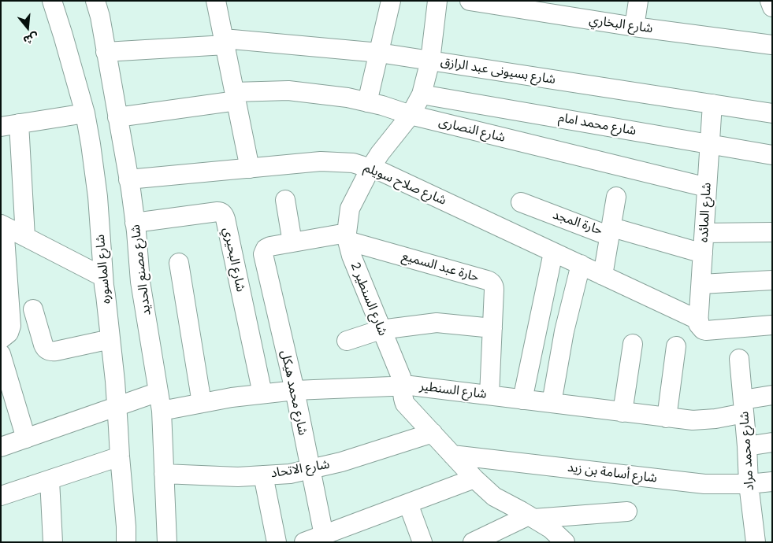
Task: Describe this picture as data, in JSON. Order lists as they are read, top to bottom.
{
  "streets": {
    "street": [
      "شارع البخاري",
      "شارع بسيونى عبد الرازق",
      "شارع محمد امام",
      "شارع النصارى",
      "شارع صلاح سويلم",
      "شارع المائده",
      "حارة المجد",
      "شارع البحيري",
      "حارة عبد السميع",
      "شارع الماسوره",
      "شارع مصنع الحديد",
      "شارع السنطير 2",
      "شارع السنطير",
      "شارع محمد هيكل",
      "شارع محمد مراد",
      "شارع الاتحاد",
      "شارع أسامة بن زيد"
    ]
  },
  "crossings": [
    ["شارع بسيونى عبد الرازق", "شارع المائده"],
    ["شارع بسيونى عبد الرازق", "شارع مصنع الحديد"],
    ["شارع بسيونى عبد الرازق", "شارع السنطير 2"],
    ["شارع محمد امام", "شارع المائده"],
    ["شارع محمد امام", "شارع السنطير 2"],
    ["شارع النصارى", "شارع المائده"],
    ["شارع النصارى", "شارع مصنع الحديد"],
    ["شارع النصارى", "شارع السنطير 2"],
    ["شارع صلاح سويلم", "شارع المائده"],
    ["شارع صلاح سويلم", "شارع مصنع الحديد"],
    ["شارع صلاح سويلم", "شارع السنطير 2"],
    ["شارع المائده", "حارة المجد"],
    ["شارع البحيري", "شارع مصنع الحديد"],
    ["شارع البحيري", "شارع السنطير"],
    ["حارة عبد السميع", "شارع السنطير 2"],
    ["حارة عبد السميع", "شارع السنطير"],
    ["شارع مصنع الحديد", "شارع السنطير"],
    ["شارع مصنع الحديد", "شارع الاتحاد"],
    ["شارع السنطير 2", "شارع السنطير"],
    ["شارع السنطير 2", "شارع الاتحاد"],
    ["شارع السنطير 2", "شارع أسامة بن زيد"],
    ["شارع السنطير", "شارع محمد هيكل"],
    ["شارع السنطير", "شارع محمد مراد"],
    ["شارع محمد هيكل", "شارع الاتحاد"],
    ["شارع محمد مراد", "شارع أسامة بن زيد"]
  ],
  "north": "bottom"
}
